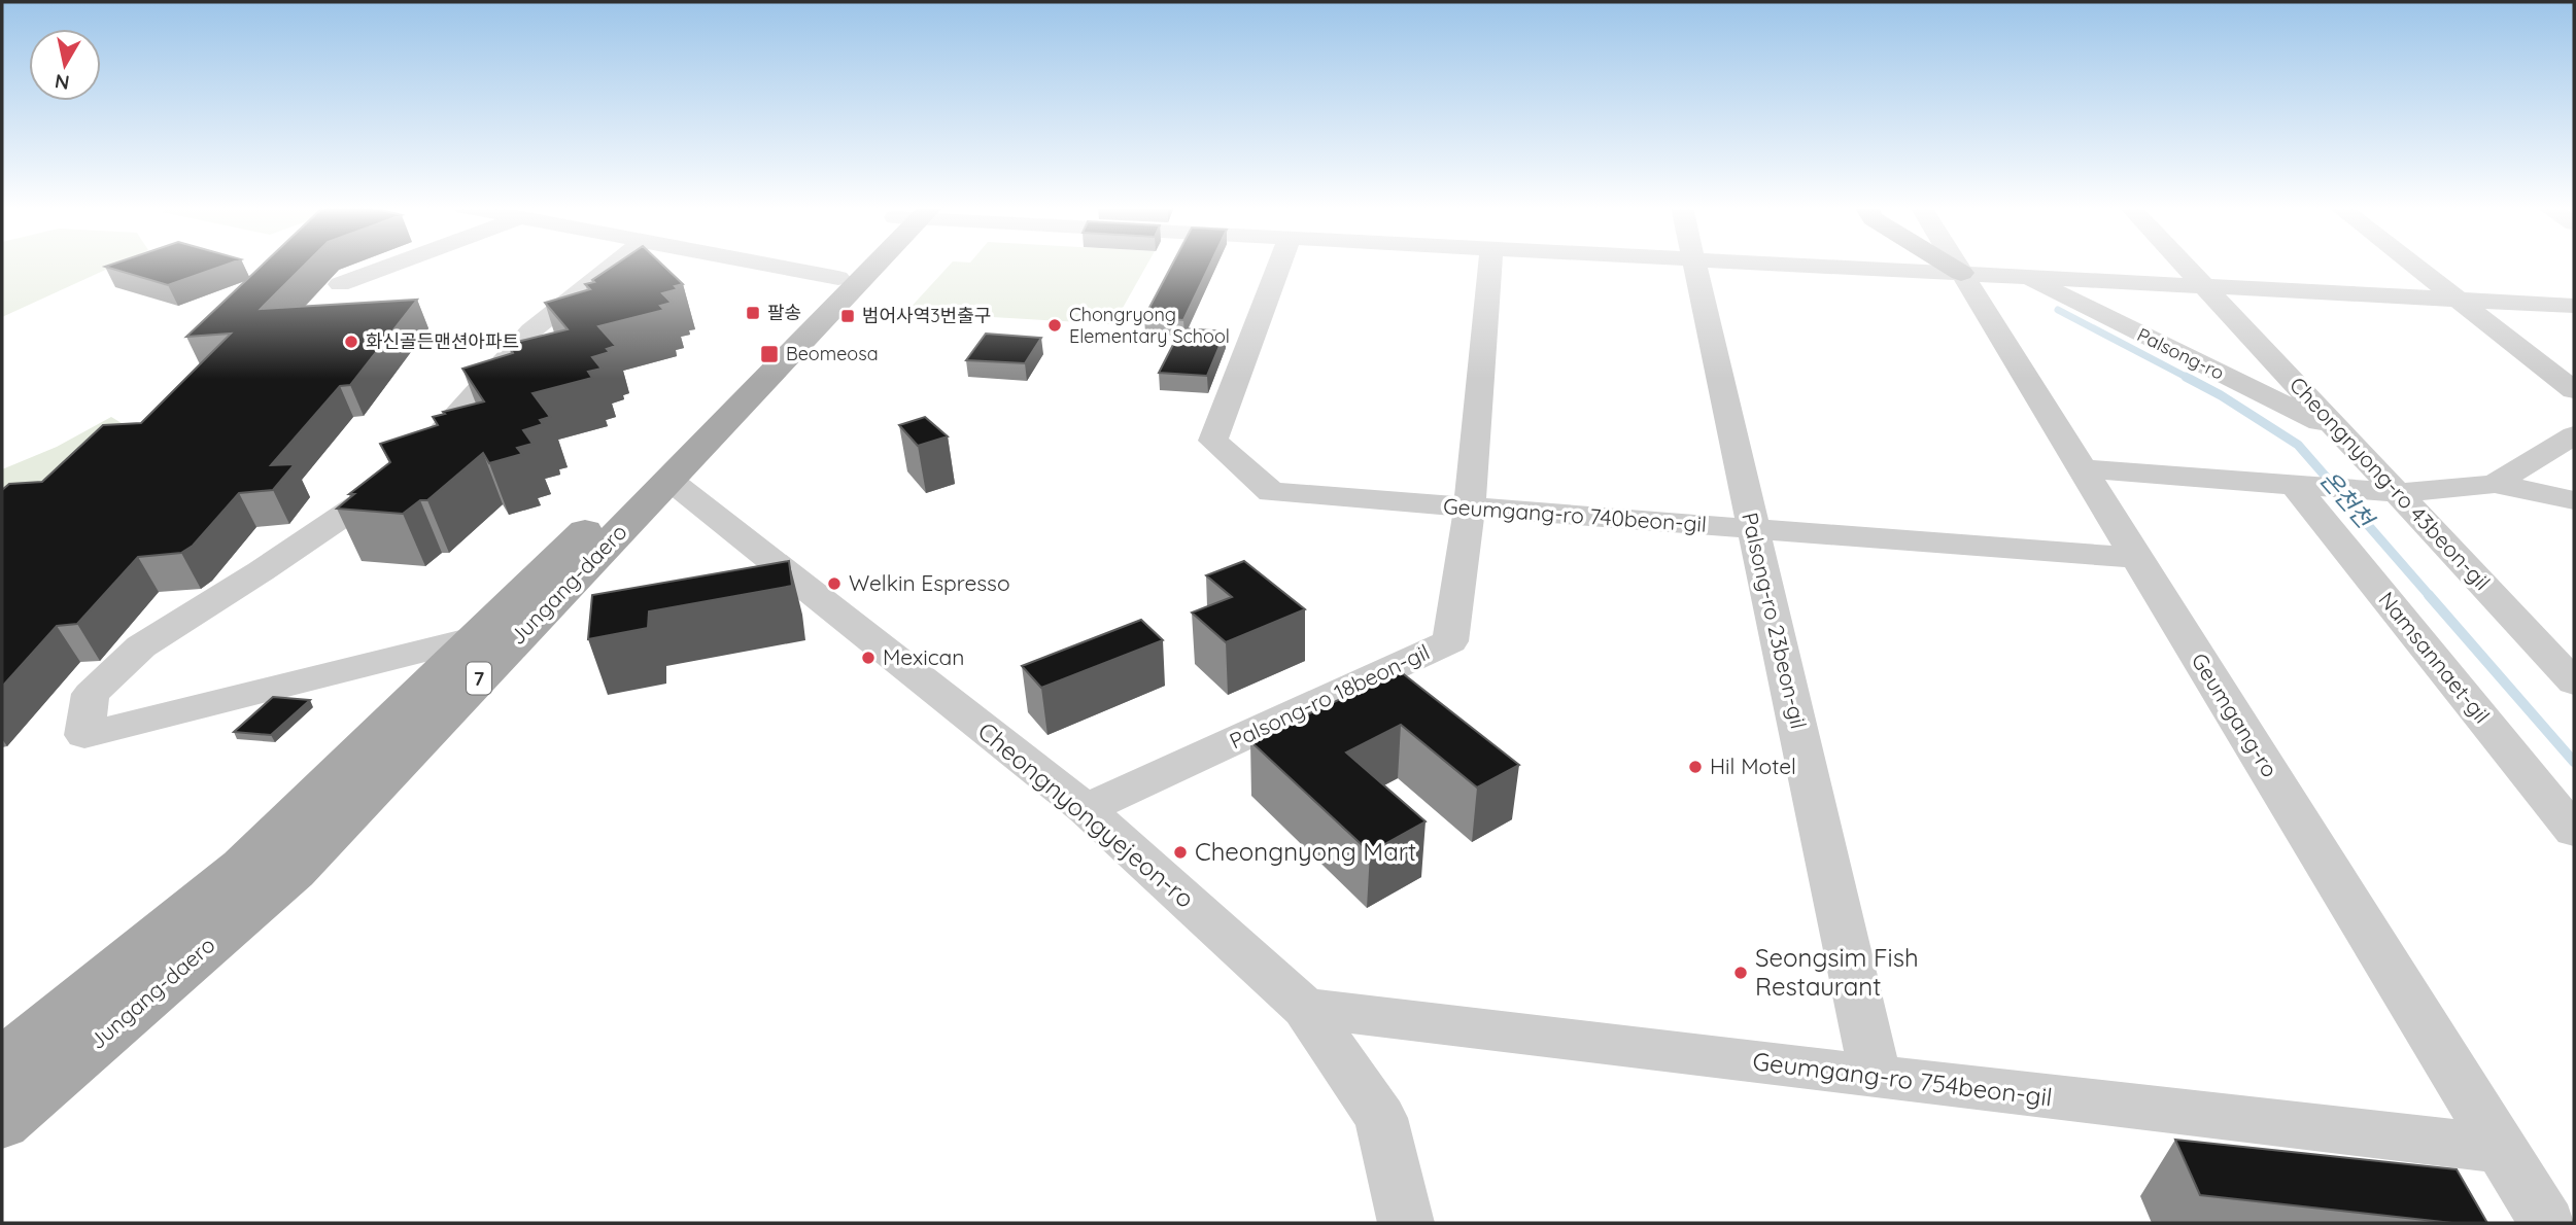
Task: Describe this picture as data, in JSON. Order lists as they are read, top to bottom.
{
  "streets": {
    "main road": ["Jungang-daero", "7"],
    "street": [
      "Palsong-ro",
      "Cheongnyong-ro 43beon-gil",
      "Geumgang-ro 740beon-gil",
      "Palsong-ro 23beon-gil",
      "Namsannaet-gil",
      "Palsong-ro 18beon-gil",
      "Geumgang-ro",
      "Cheongnyongyejeon-ro",
      "Geumgang-ro 754beon-gil"
    ]
  },
  "crossings": [
    ["Palsong-ro", "Cheongnyong-ro 43beon-gil"],
    ["Palsong-ro", "Geumgang-ro"],
    ["Geumgang-ro 740beon-gil", "Palsong-ro 23beon-gil"],
    ["Geumgang-ro 740beon-gil", "Palsong-ro 18beon-gil"],
    ["Geumgang-ro 740beon-gil", "Geumgang-ro"],
    ["Jungang-daero", "Cheongnyongyejeon-ro"],
    ["Palsong-ro 23beon-gil", "Geumgang-ro 754beon-gil"],
    ["Palsong-ro 18beon-gil", "Cheongnyongyejeon-ro"],
    ["Geumgang-ro", "Geumgang-ro 754beon-gil"],
    ["Cheongnyongyejeon-ro", "Geumgang-ro 754beon-gil"]
  ],
  "water": ["온천천"],
  "places": {
    "transit": ["팔송", "범어사역3번출구", "Beomeosa"],
    "other": [
      "Chongryong Elementary School",
      "화신골든맨션아파트",
      "Welkin Espresso",
      "Mexican",
      "Hil Motel",
      "Cheongnyong Mart",
      "Seongsim Fish Restaurant"
    ]
  },
  "north": "bottom"
}
